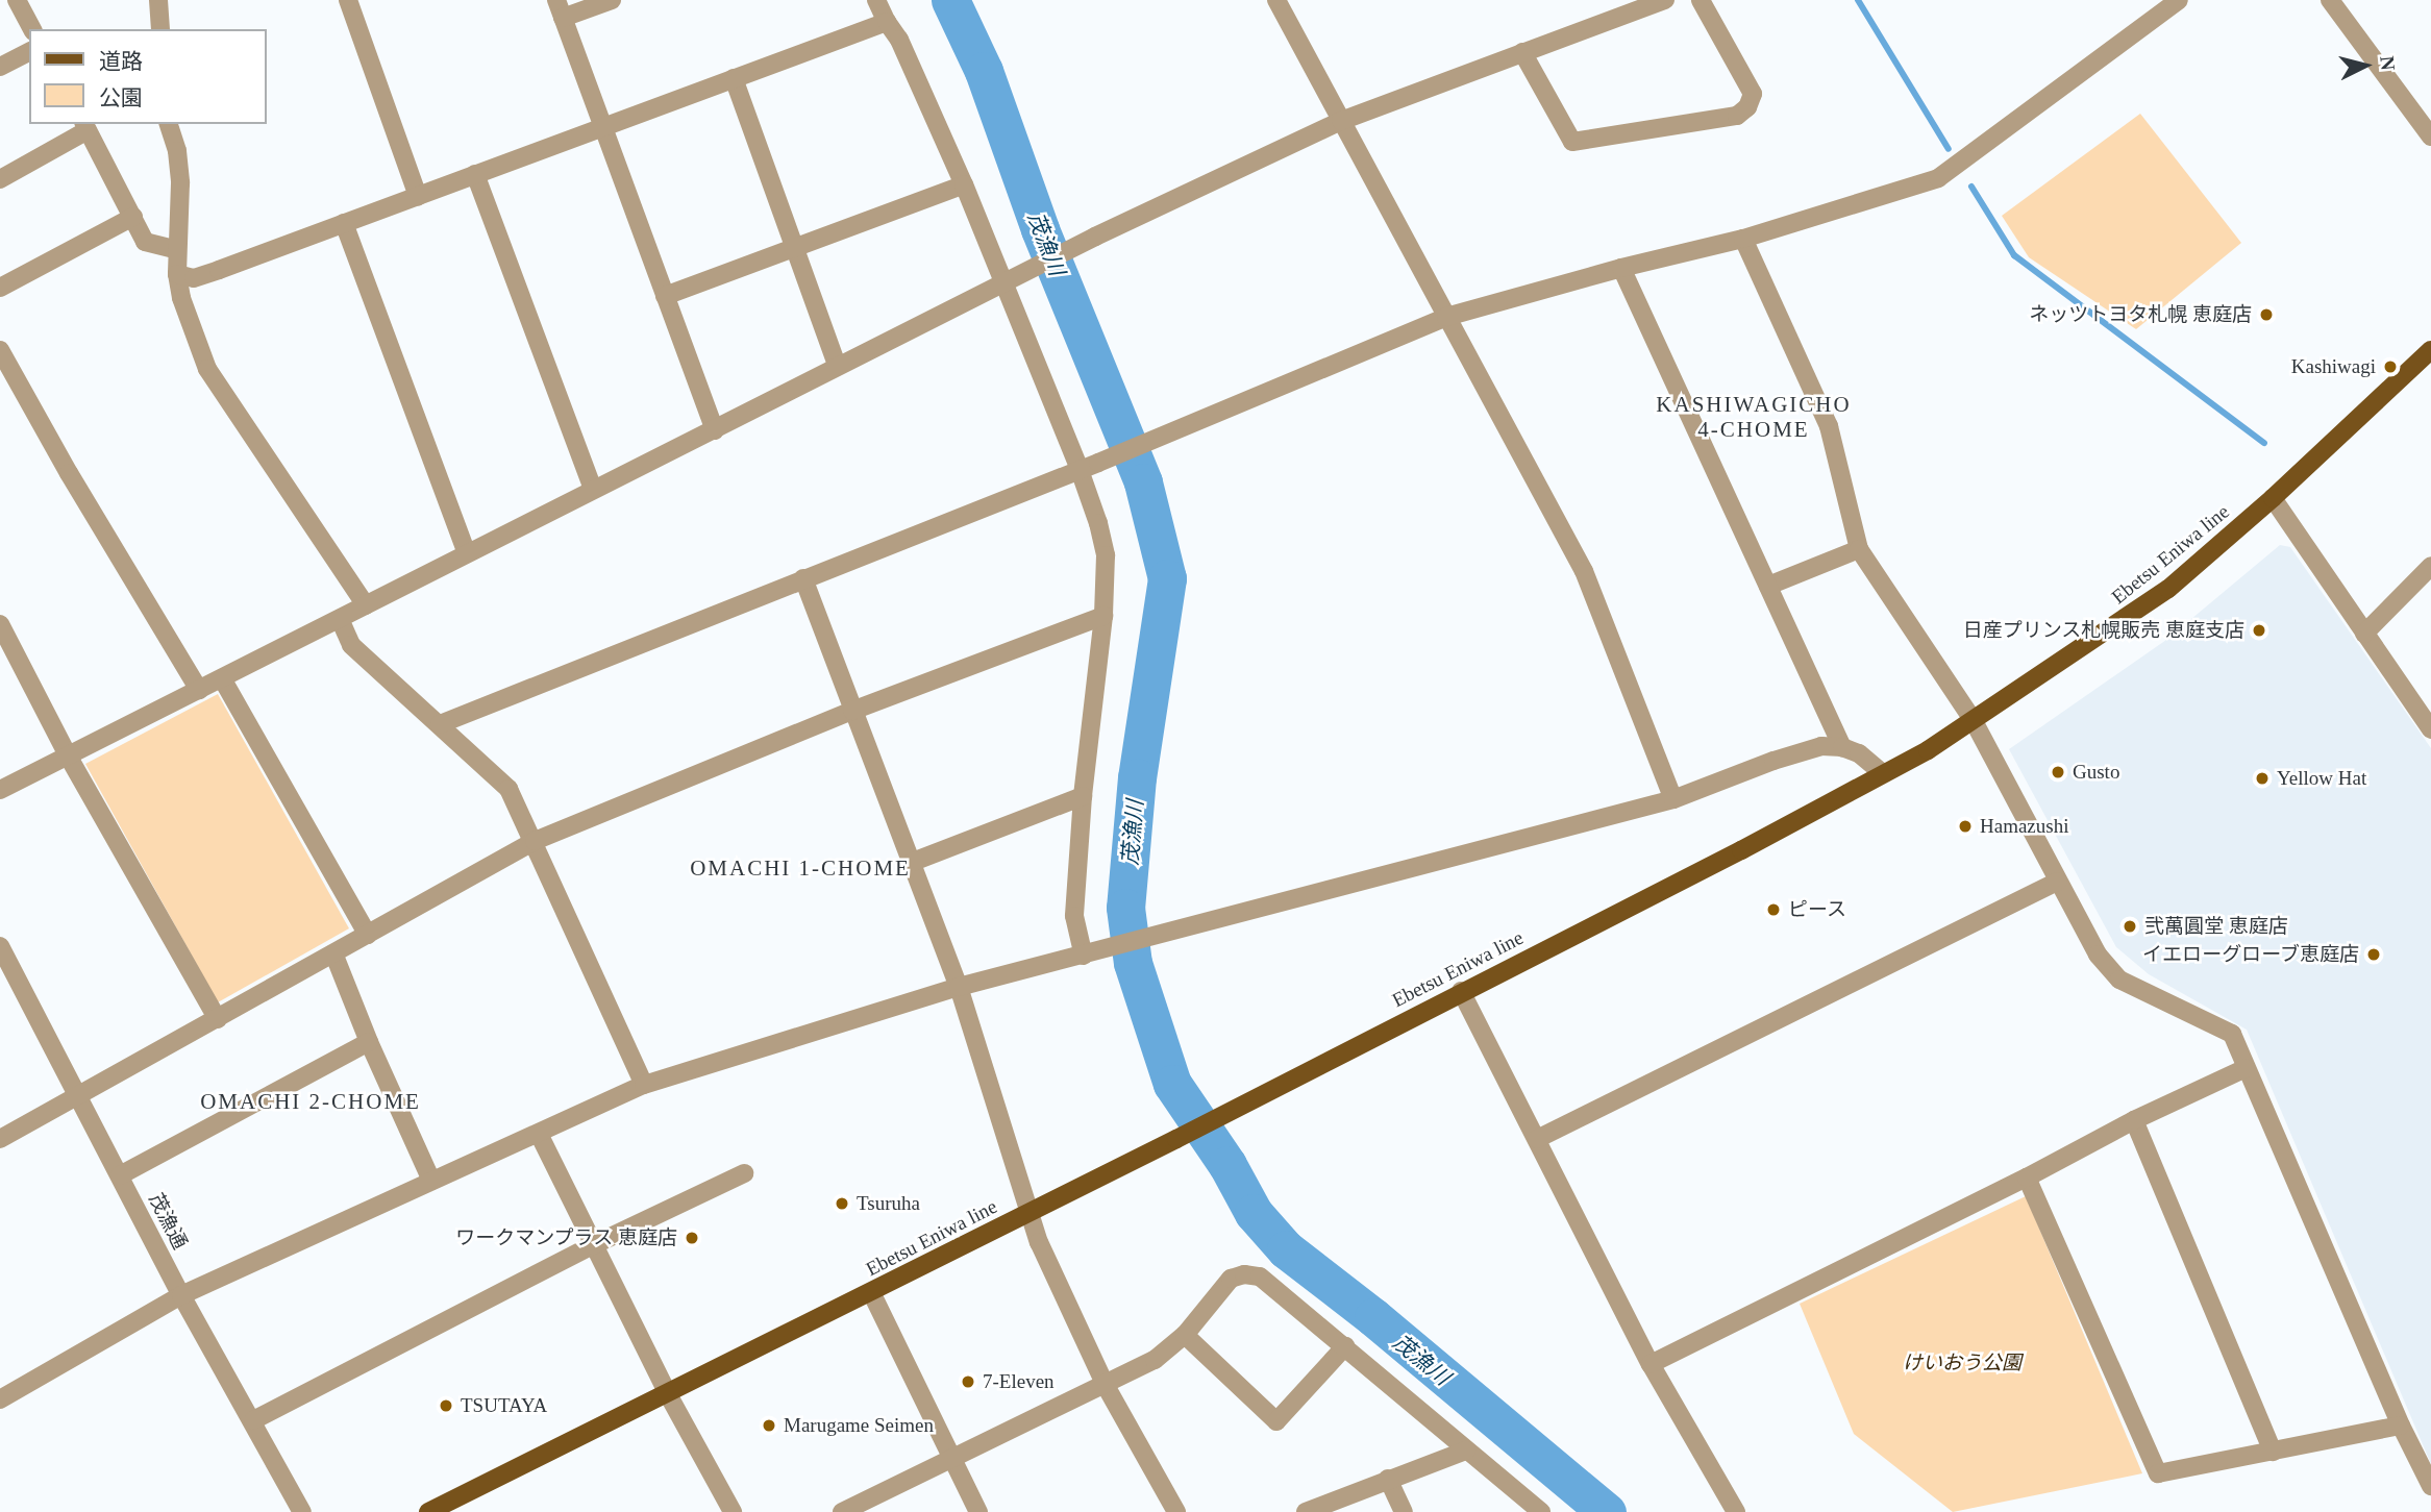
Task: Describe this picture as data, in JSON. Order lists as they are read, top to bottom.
{
  "streets": {
    "main road": ["Ebetsu Eniwa line"],
    "street": ["茂漁通"]
  },
  "districts": ["KASHIWAGICHO 4-CHOME", "OMACHI 1-CHOME", "OMACHI 2-CHOME"],
  "water": ["茂漁川"],
  "parks": ["けいおう公園"],
  "places": [
    "ネッツトヨタ札幌 恵庭店",
    "Kashiwagi",
    "日産プリンス札幌販売 恵庭支店",
    "Gusto",
    "Yellow Hat",
    "Hamazushi",
    "ピース",
    "弐萬圓堂 恵庭店",
    "イエローグローブ恵庭店",
    "Tsuruha",
    "ワークマンプラス 恵庭店",
    "7-Eleven",
    "TSUTAYA",
    "Marugame Seimen"
  ],
  "legend": ["道路", "公園"],
  "north": "right"
}
